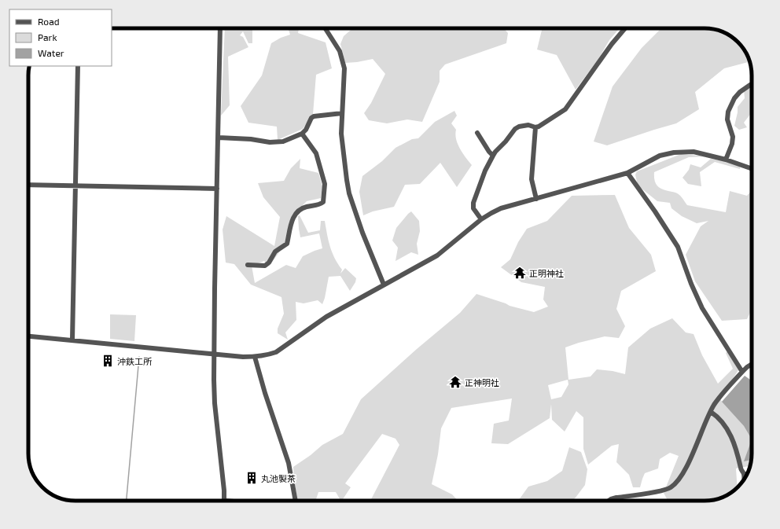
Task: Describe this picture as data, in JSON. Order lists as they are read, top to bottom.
{
  "places": {
    "temple": ["正明神社", "正神明社"],
    "building": ["沖鉄工所", "丸池製茶"]
  },
  "legend": ["Road", "Park", "Water"]
}
